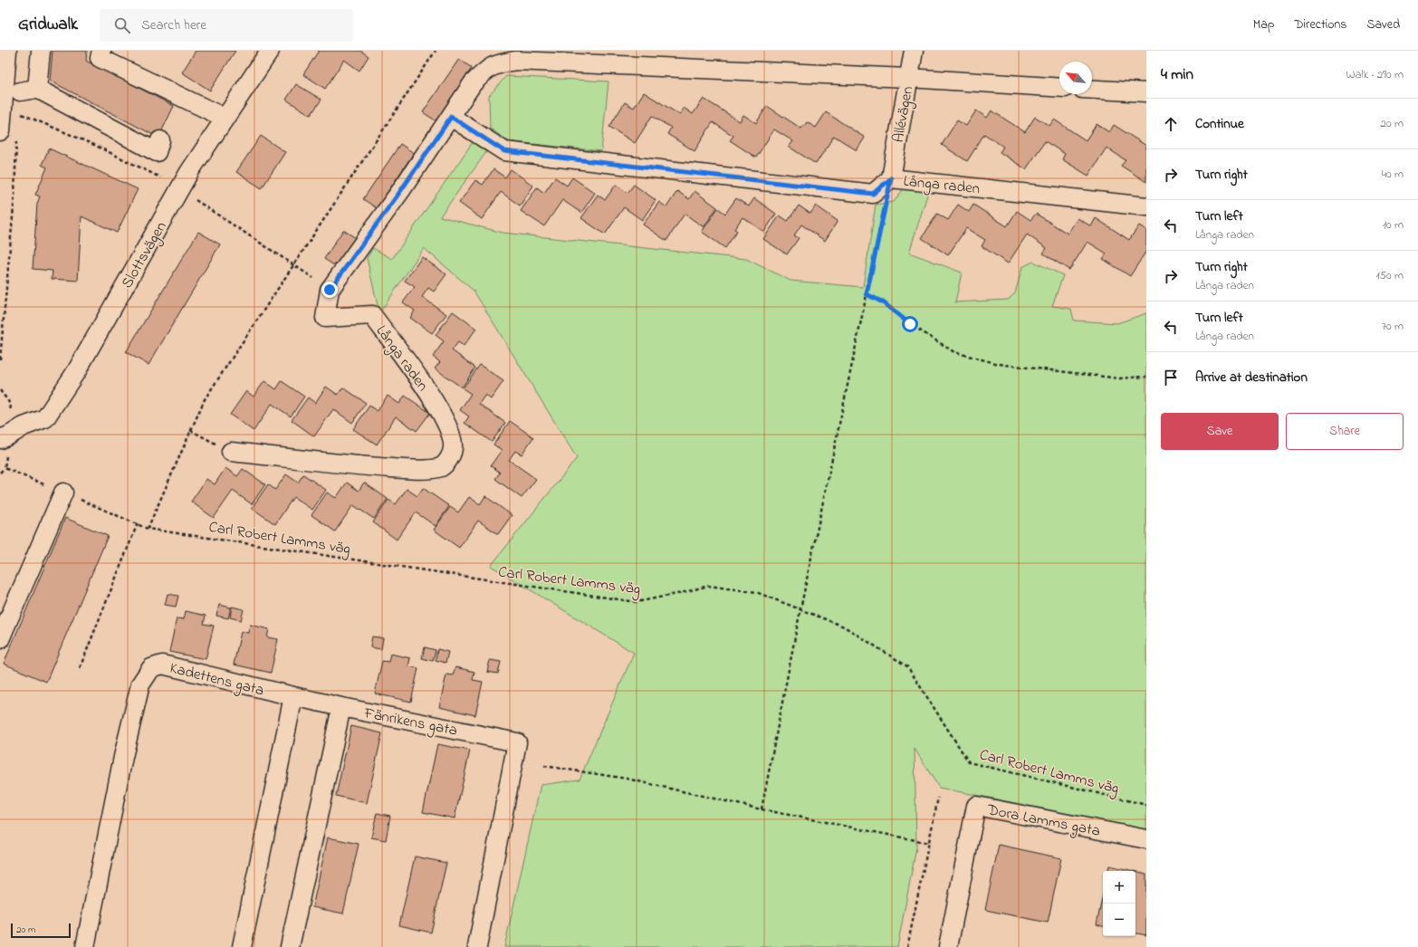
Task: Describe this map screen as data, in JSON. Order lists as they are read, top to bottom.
{
  "streets": {
    "street": [
      "Allévägen",
      "Långa raden",
      "Slottsvägen",
      "Kadettens gata",
      "Fänrikens gata",
      "Dora Lamms gata"
    ],
    "path": ["Carl Robert Lamms väg"]
  },
  "crossings": [
    ["Allévägen", "Långa raden"],
    ["Kadettens gata", "Fänrikens gata"]
  ],
  "scale_bar": "20 m",
  "north": "top left",
  "page": {
    "header": "Gridwalk",
    "search": "Search here",
    "nav": ["Map", "Directions", "Saved"],
    "heading": ["4 min", "Walk · 290 m"],
    "list": [
      ["Continue", "20 m"],
      ["Turn right", "40 m"],
      ["Turn left", "Långa raden", "10 m"],
      ["Turn right", "Långa raden", "150 m"],
      ["Turn left", "Långa raden", "70 m"],
      "Arrive at destination"
    ],
    "buttons": ["Save", "Share"],
    "map_buttons": ["+", "−"],
    "scale": "20 m"
  }
}
